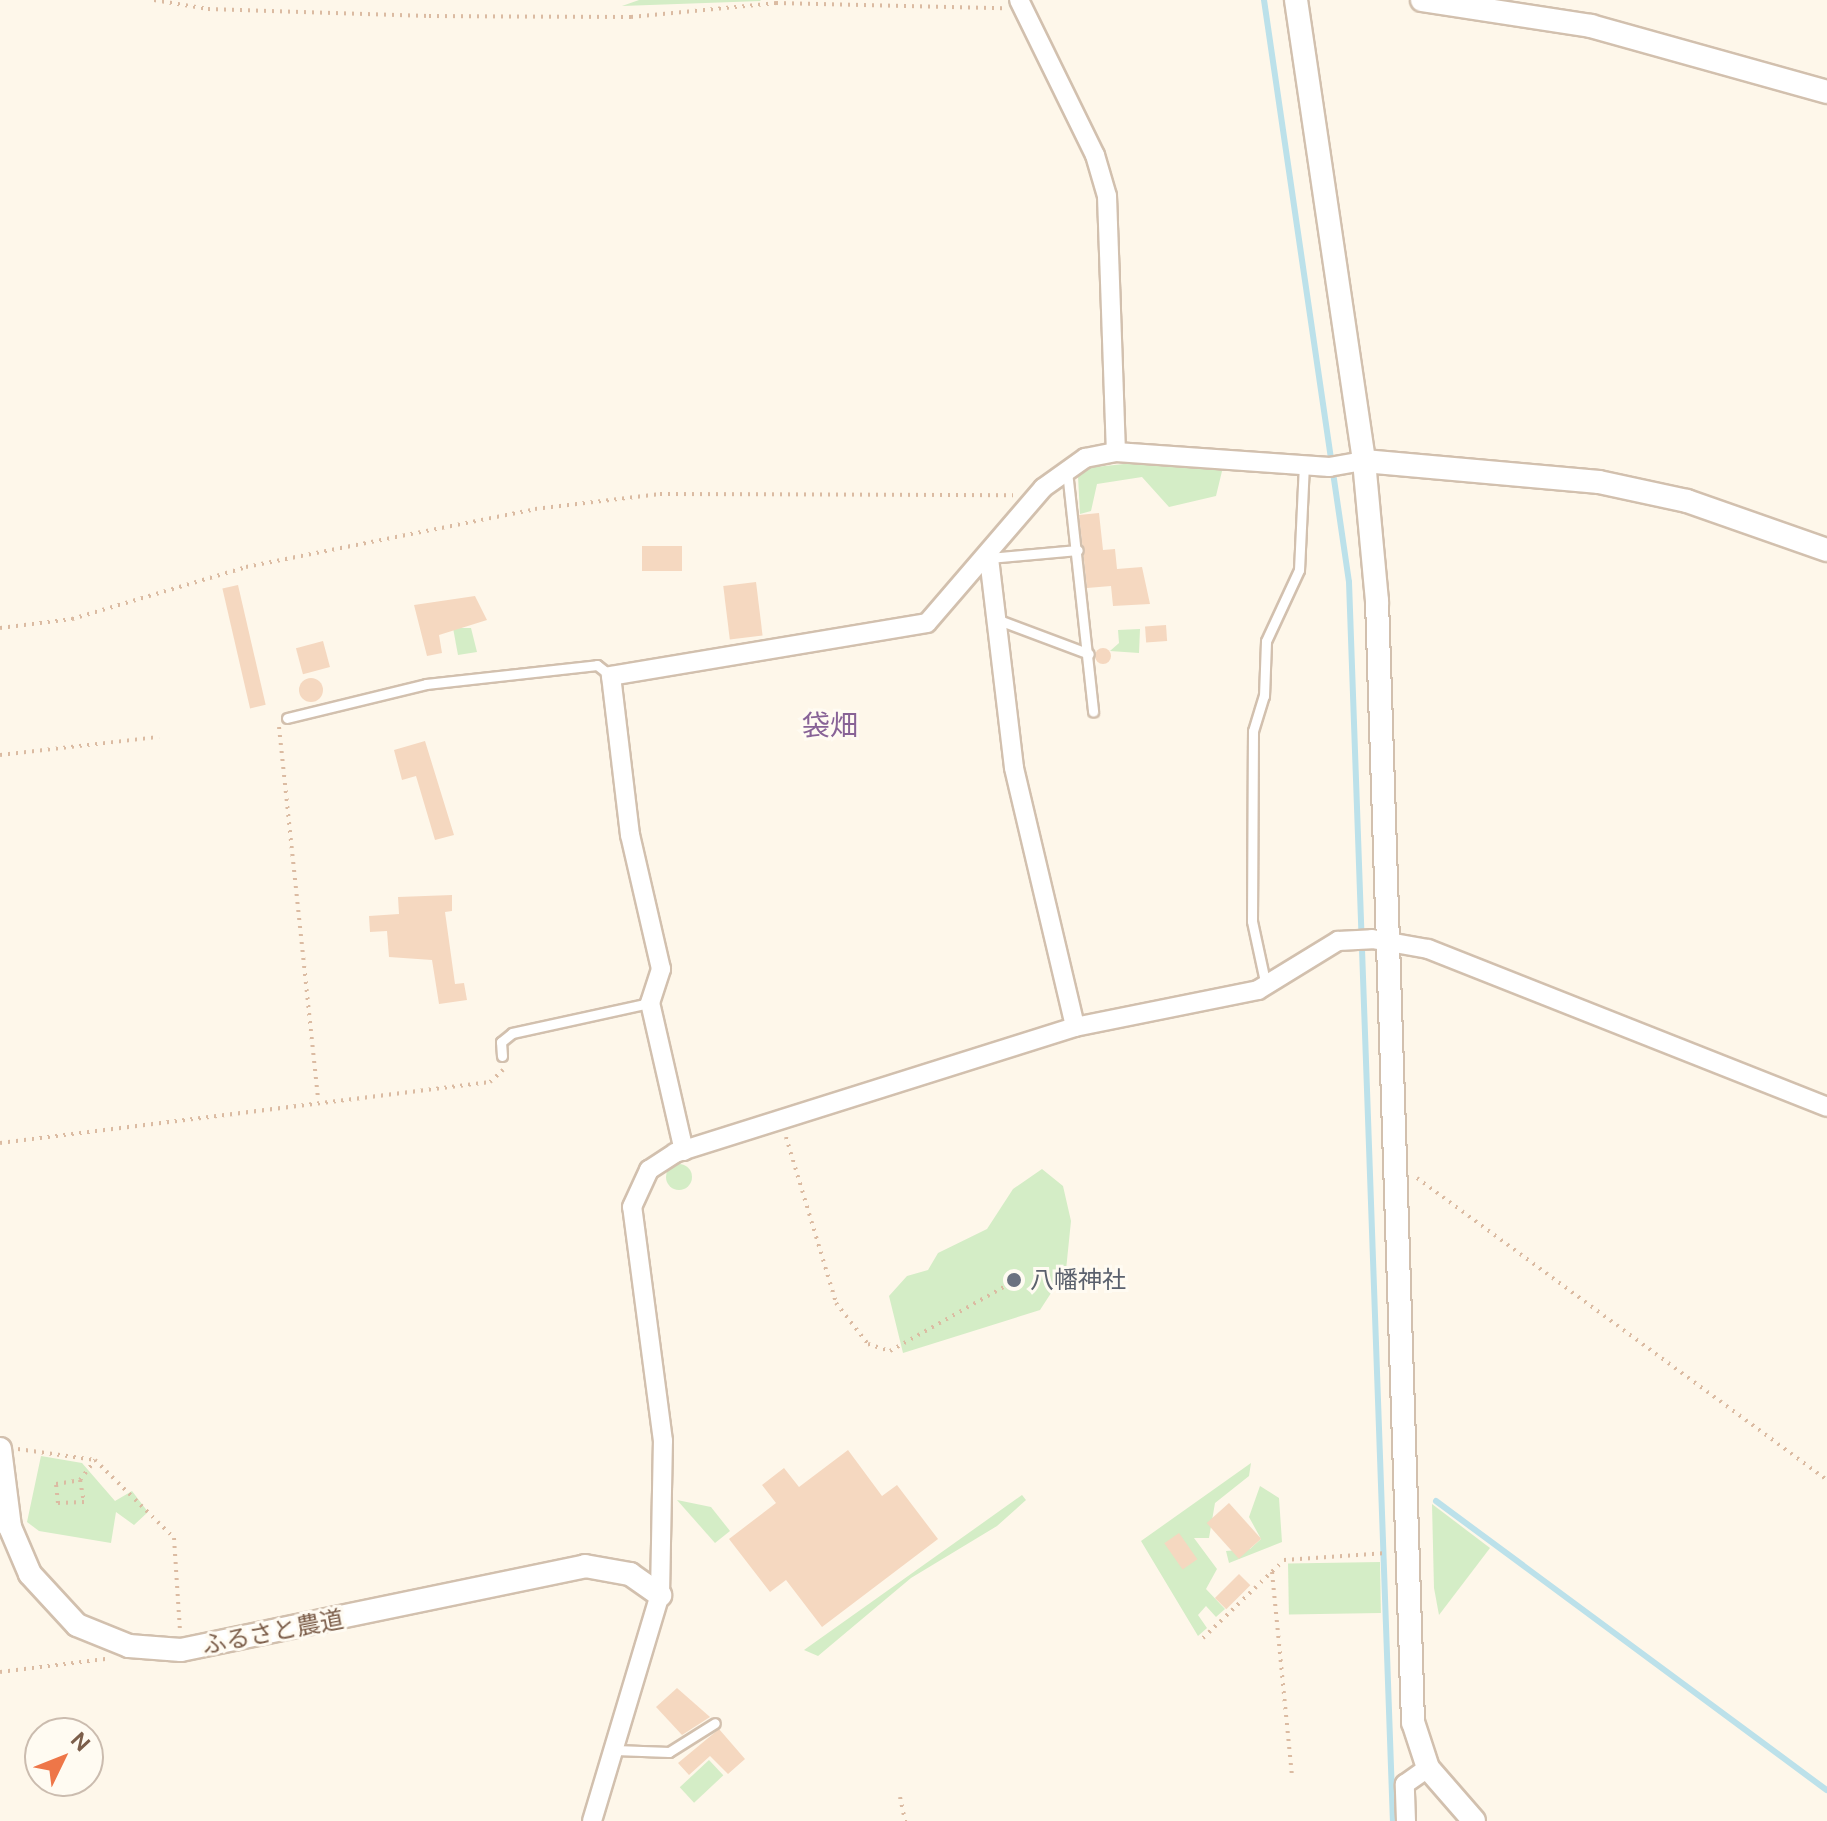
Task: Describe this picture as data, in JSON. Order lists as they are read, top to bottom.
{
  "streets": {
    "street": ["ふるさと農道"]
  },
  "districts": ["袋畑"],
  "places": ["八幡神社"],
  "north": "top right"
}
